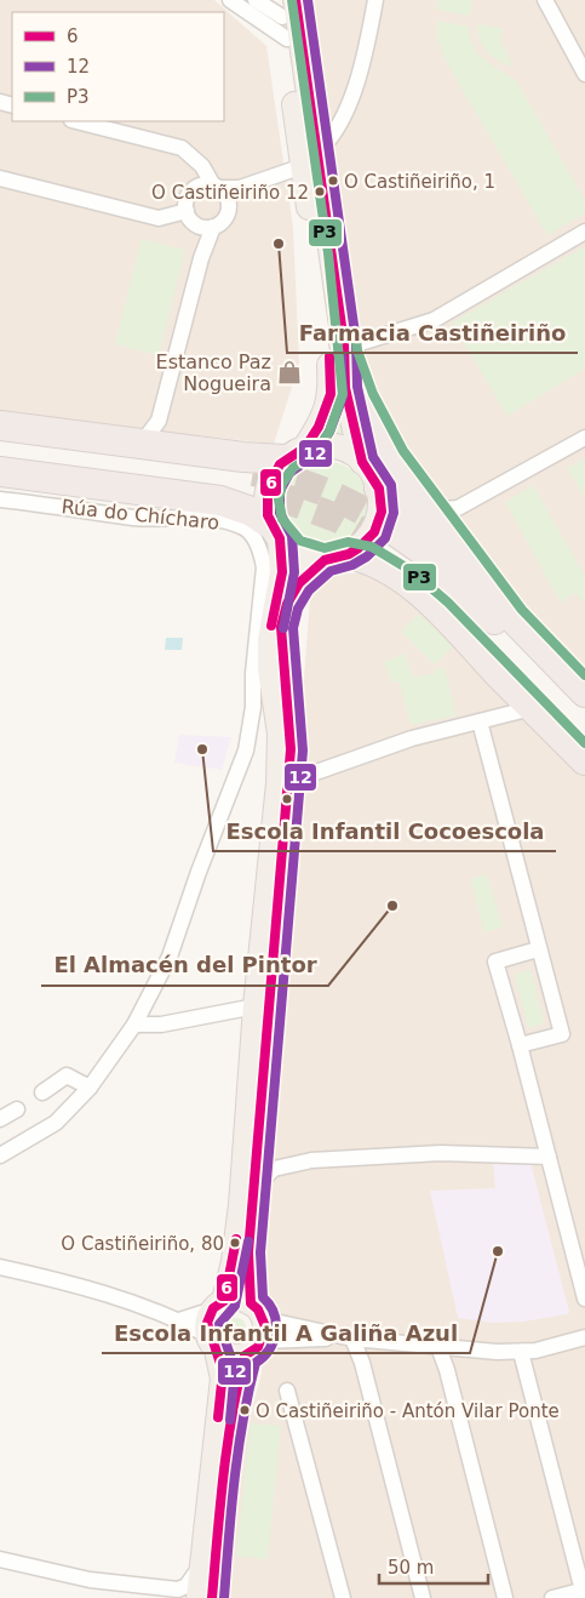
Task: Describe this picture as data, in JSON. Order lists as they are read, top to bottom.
{
  "streets": {
    "street": ["Rúa do Chícharo"]
  },
  "places": {
    "other": [
      "O Castiñeiriño, 1",
      "O Castiñeiriño 12",
      "Farmacia Castiñeiriño",
      "Escola Infantil Cocoescola",
      "El Almacén del Pintor",
      "O Castiñeiriño, 80",
      "Escola Infantil A Galiña Azul",
      "O Castiñeiriño - Antón Vilar Ponte"
    ],
    "shop": ["Estanco Paz Nogueira"]
  },
  "lines": ["transit line 6", "transit line 12", "transit line P3"],
  "legend": ["6", "12", "P3"],
  "scale_bar": "50 m"
}
